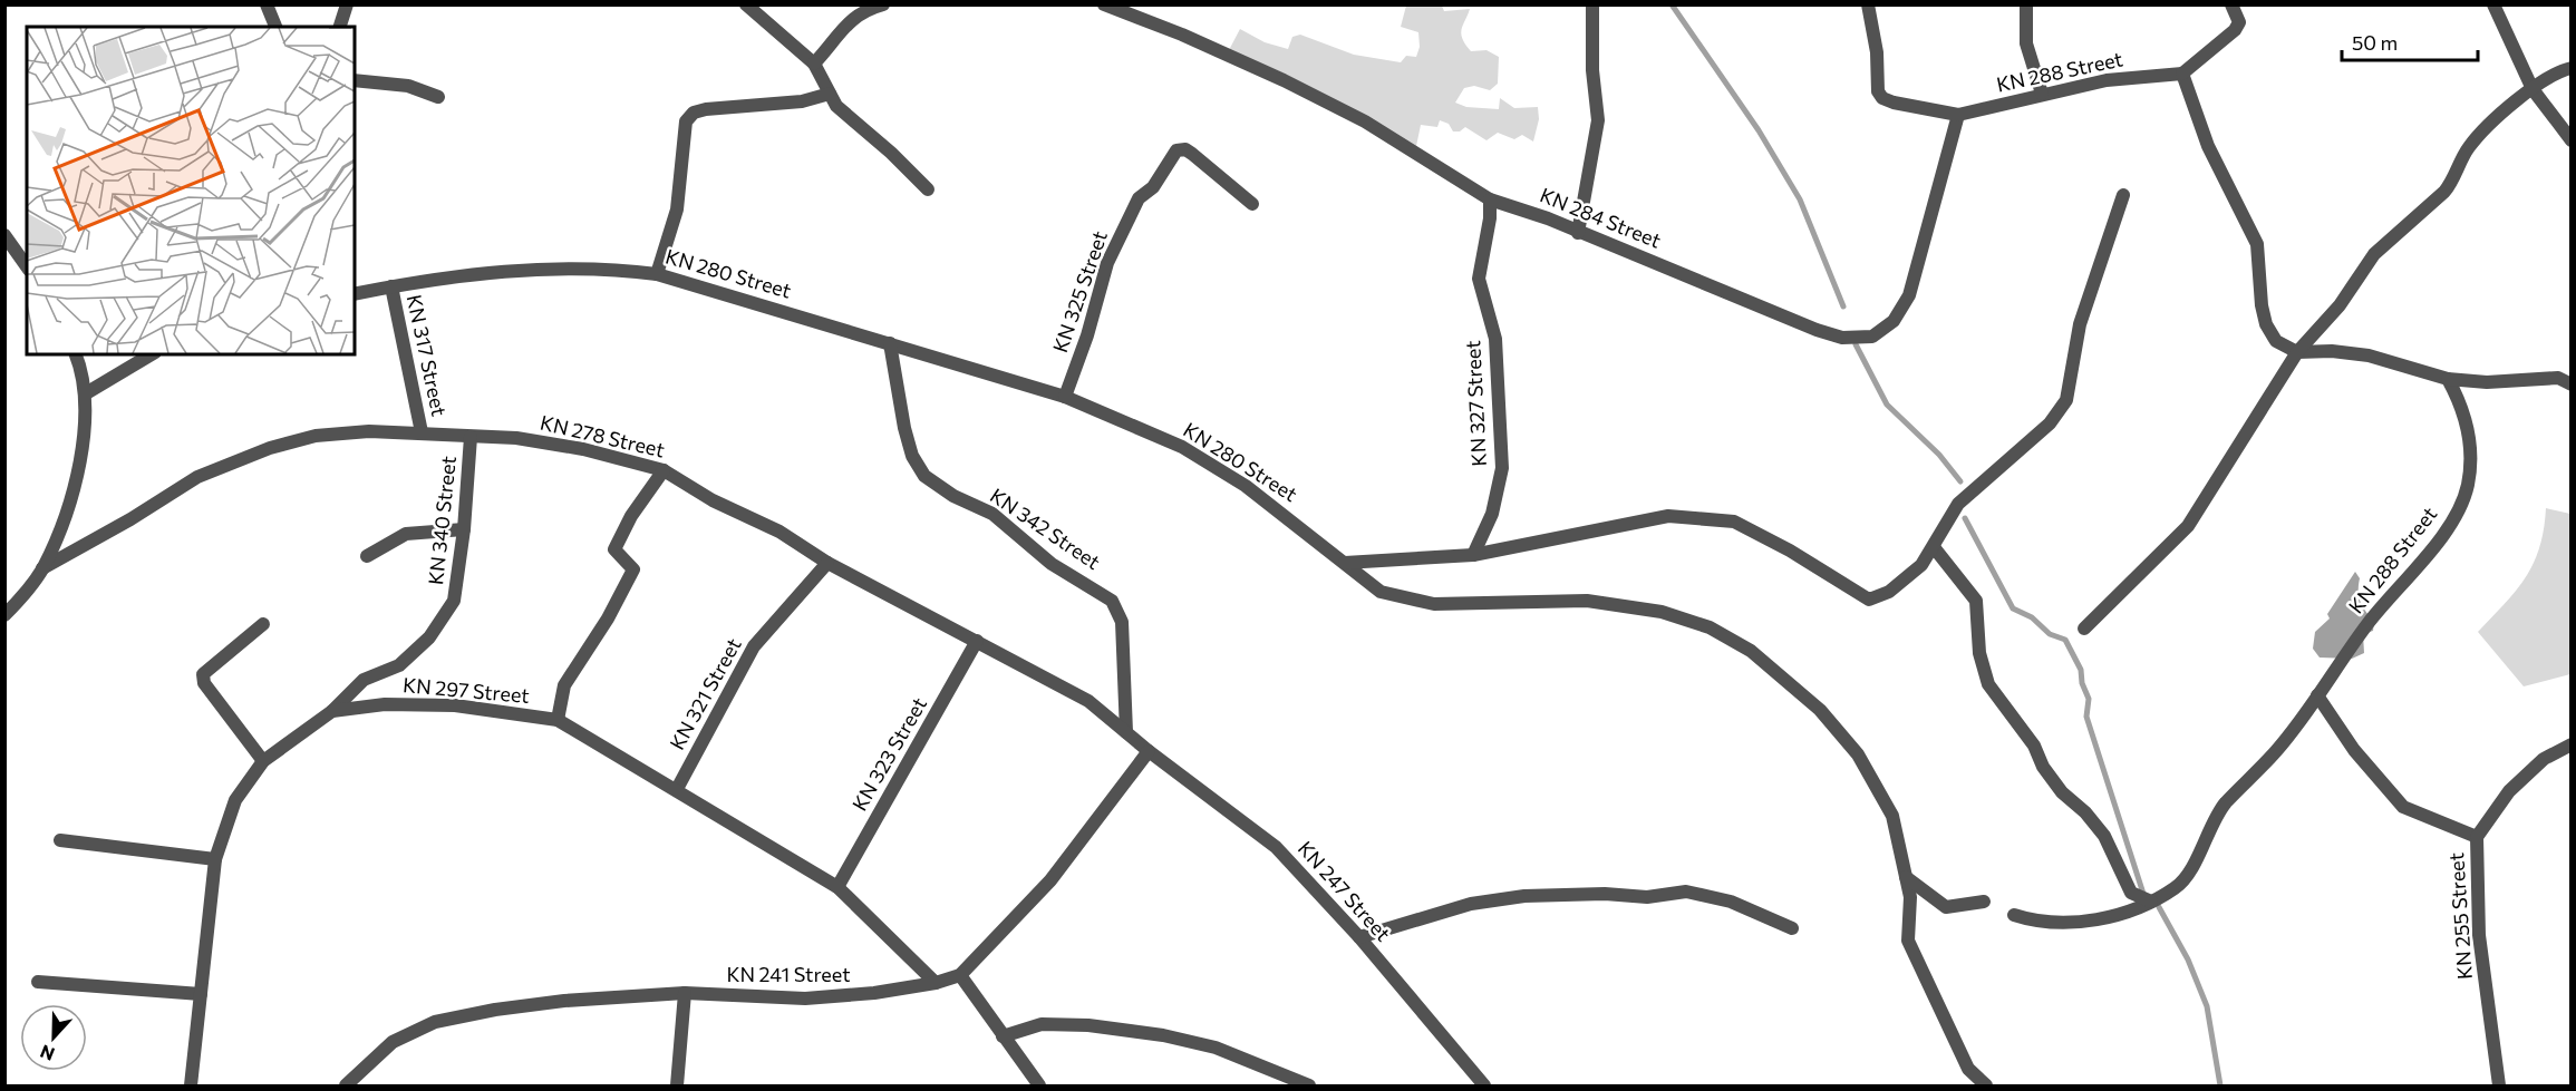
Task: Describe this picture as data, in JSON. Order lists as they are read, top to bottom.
{
  "streets": {
    "street": [
      "KN 288 Street",
      "KN 284 Street",
      "KN 280 Street",
      "KN 325 Street",
      "KN 317 Street",
      "KN 327 Street",
      "KN 278 Street",
      "KN 340 Street",
      "KN 342 Street",
      "KN 297 Street",
      "KN 321 Street",
      "KN 323 Street",
      "KN 247 Street",
      "KN 255 Street",
      "KN 241 Street"
    ]
  },
  "crossings": [
    ["KN 288 Street", "KN 284 Street"],
    ["KN 284 Street", "KN 327 Street"],
    ["KN 280 Street", "KN 325 Street"],
    ["KN 280 Street", "KN 317 Street"],
    ["KN 280 Street", "KN 342 Street"],
    ["KN 317 Street", "KN 278 Street"],
    ["KN 278 Street", "KN 340 Street"],
    ["KN 278 Street", "KN 342 Street"],
    ["KN 278 Street", "KN 321 Street"],
    ["KN 278 Street", "KN 323 Street"],
    ["KN 278 Street", "KN 247 Street"],
    ["KN 278 Street", "KN 241 Street"],
    ["KN 340 Street", "KN 297 Street"],
    ["KN 297 Street", "KN 321 Street"],
    ["KN 297 Street", "KN 323 Street"],
    ["KN 297 Street", "KN 241 Street"],
    ["KN 247 Street", "KN 241 Street"]
  ],
  "scale_bar": "50 m",
  "north": "bottom"
}
